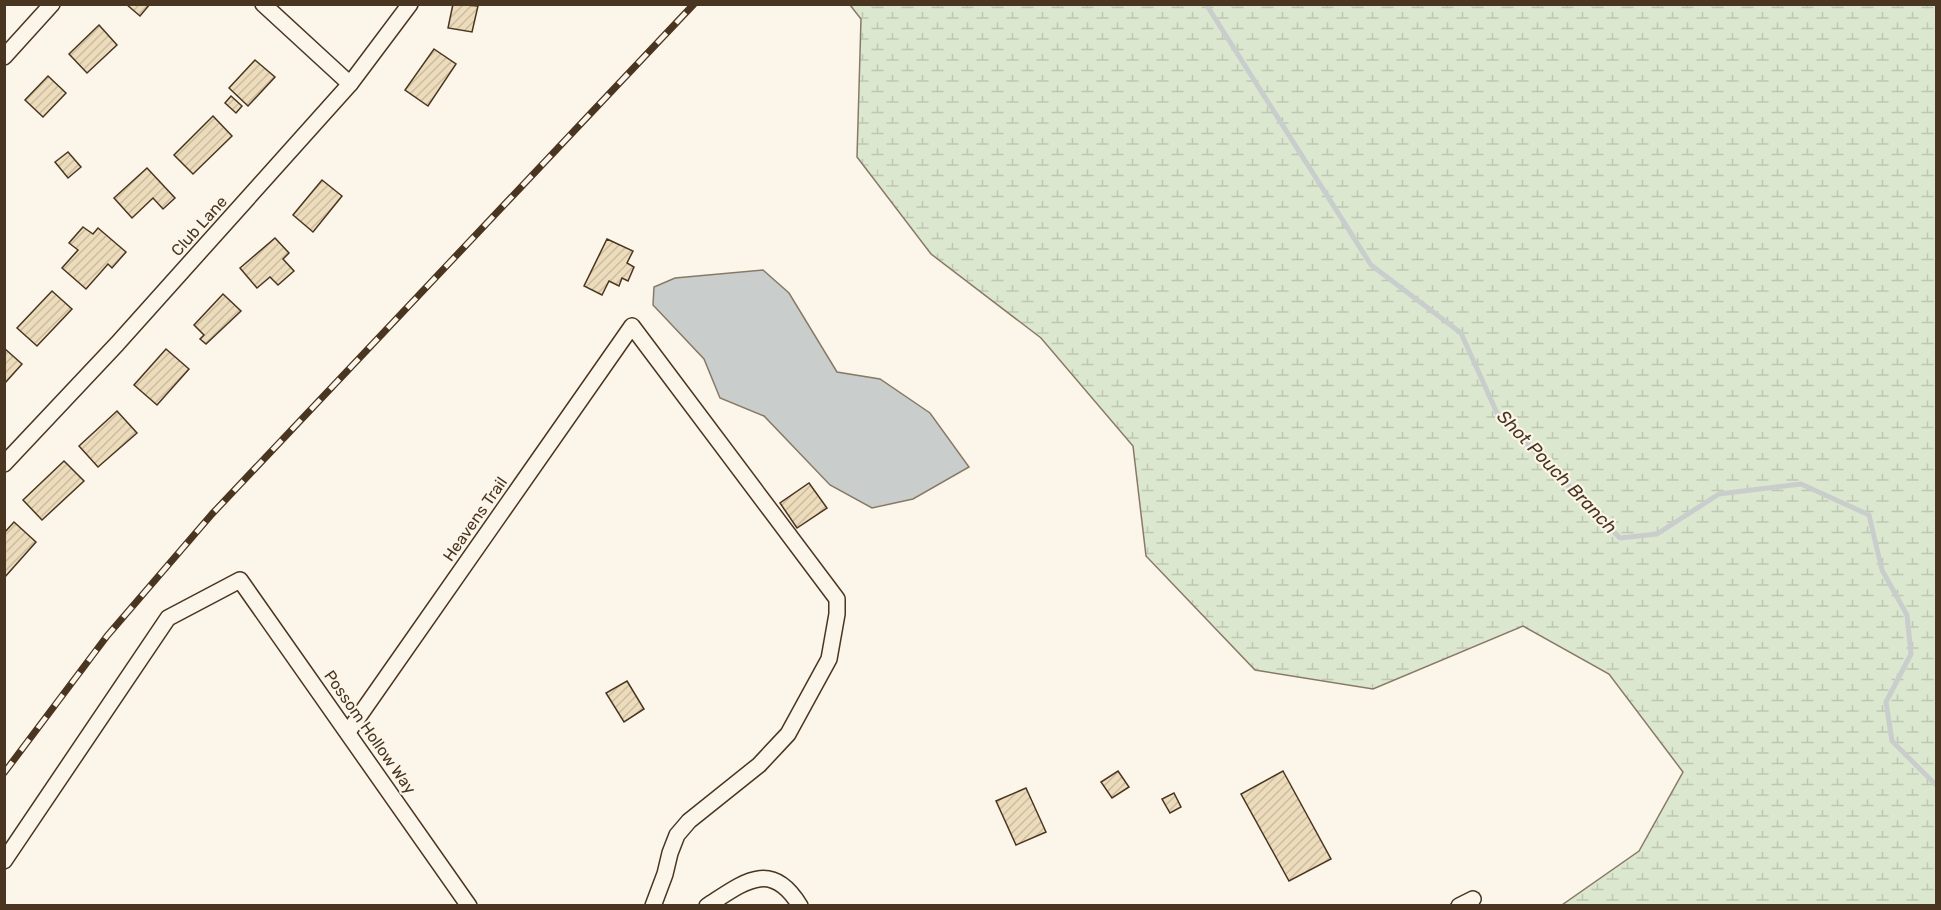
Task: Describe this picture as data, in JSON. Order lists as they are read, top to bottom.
{
  "streets": {
    "street": ["Club Lane", "Heavens Trail", "Possom Hollow Way"]
  },
  "crossings": [
    ["Heavens Trail", "Possom Hollow Way"]
  ],
  "water": ["Shot Pouch Branch"]
}
